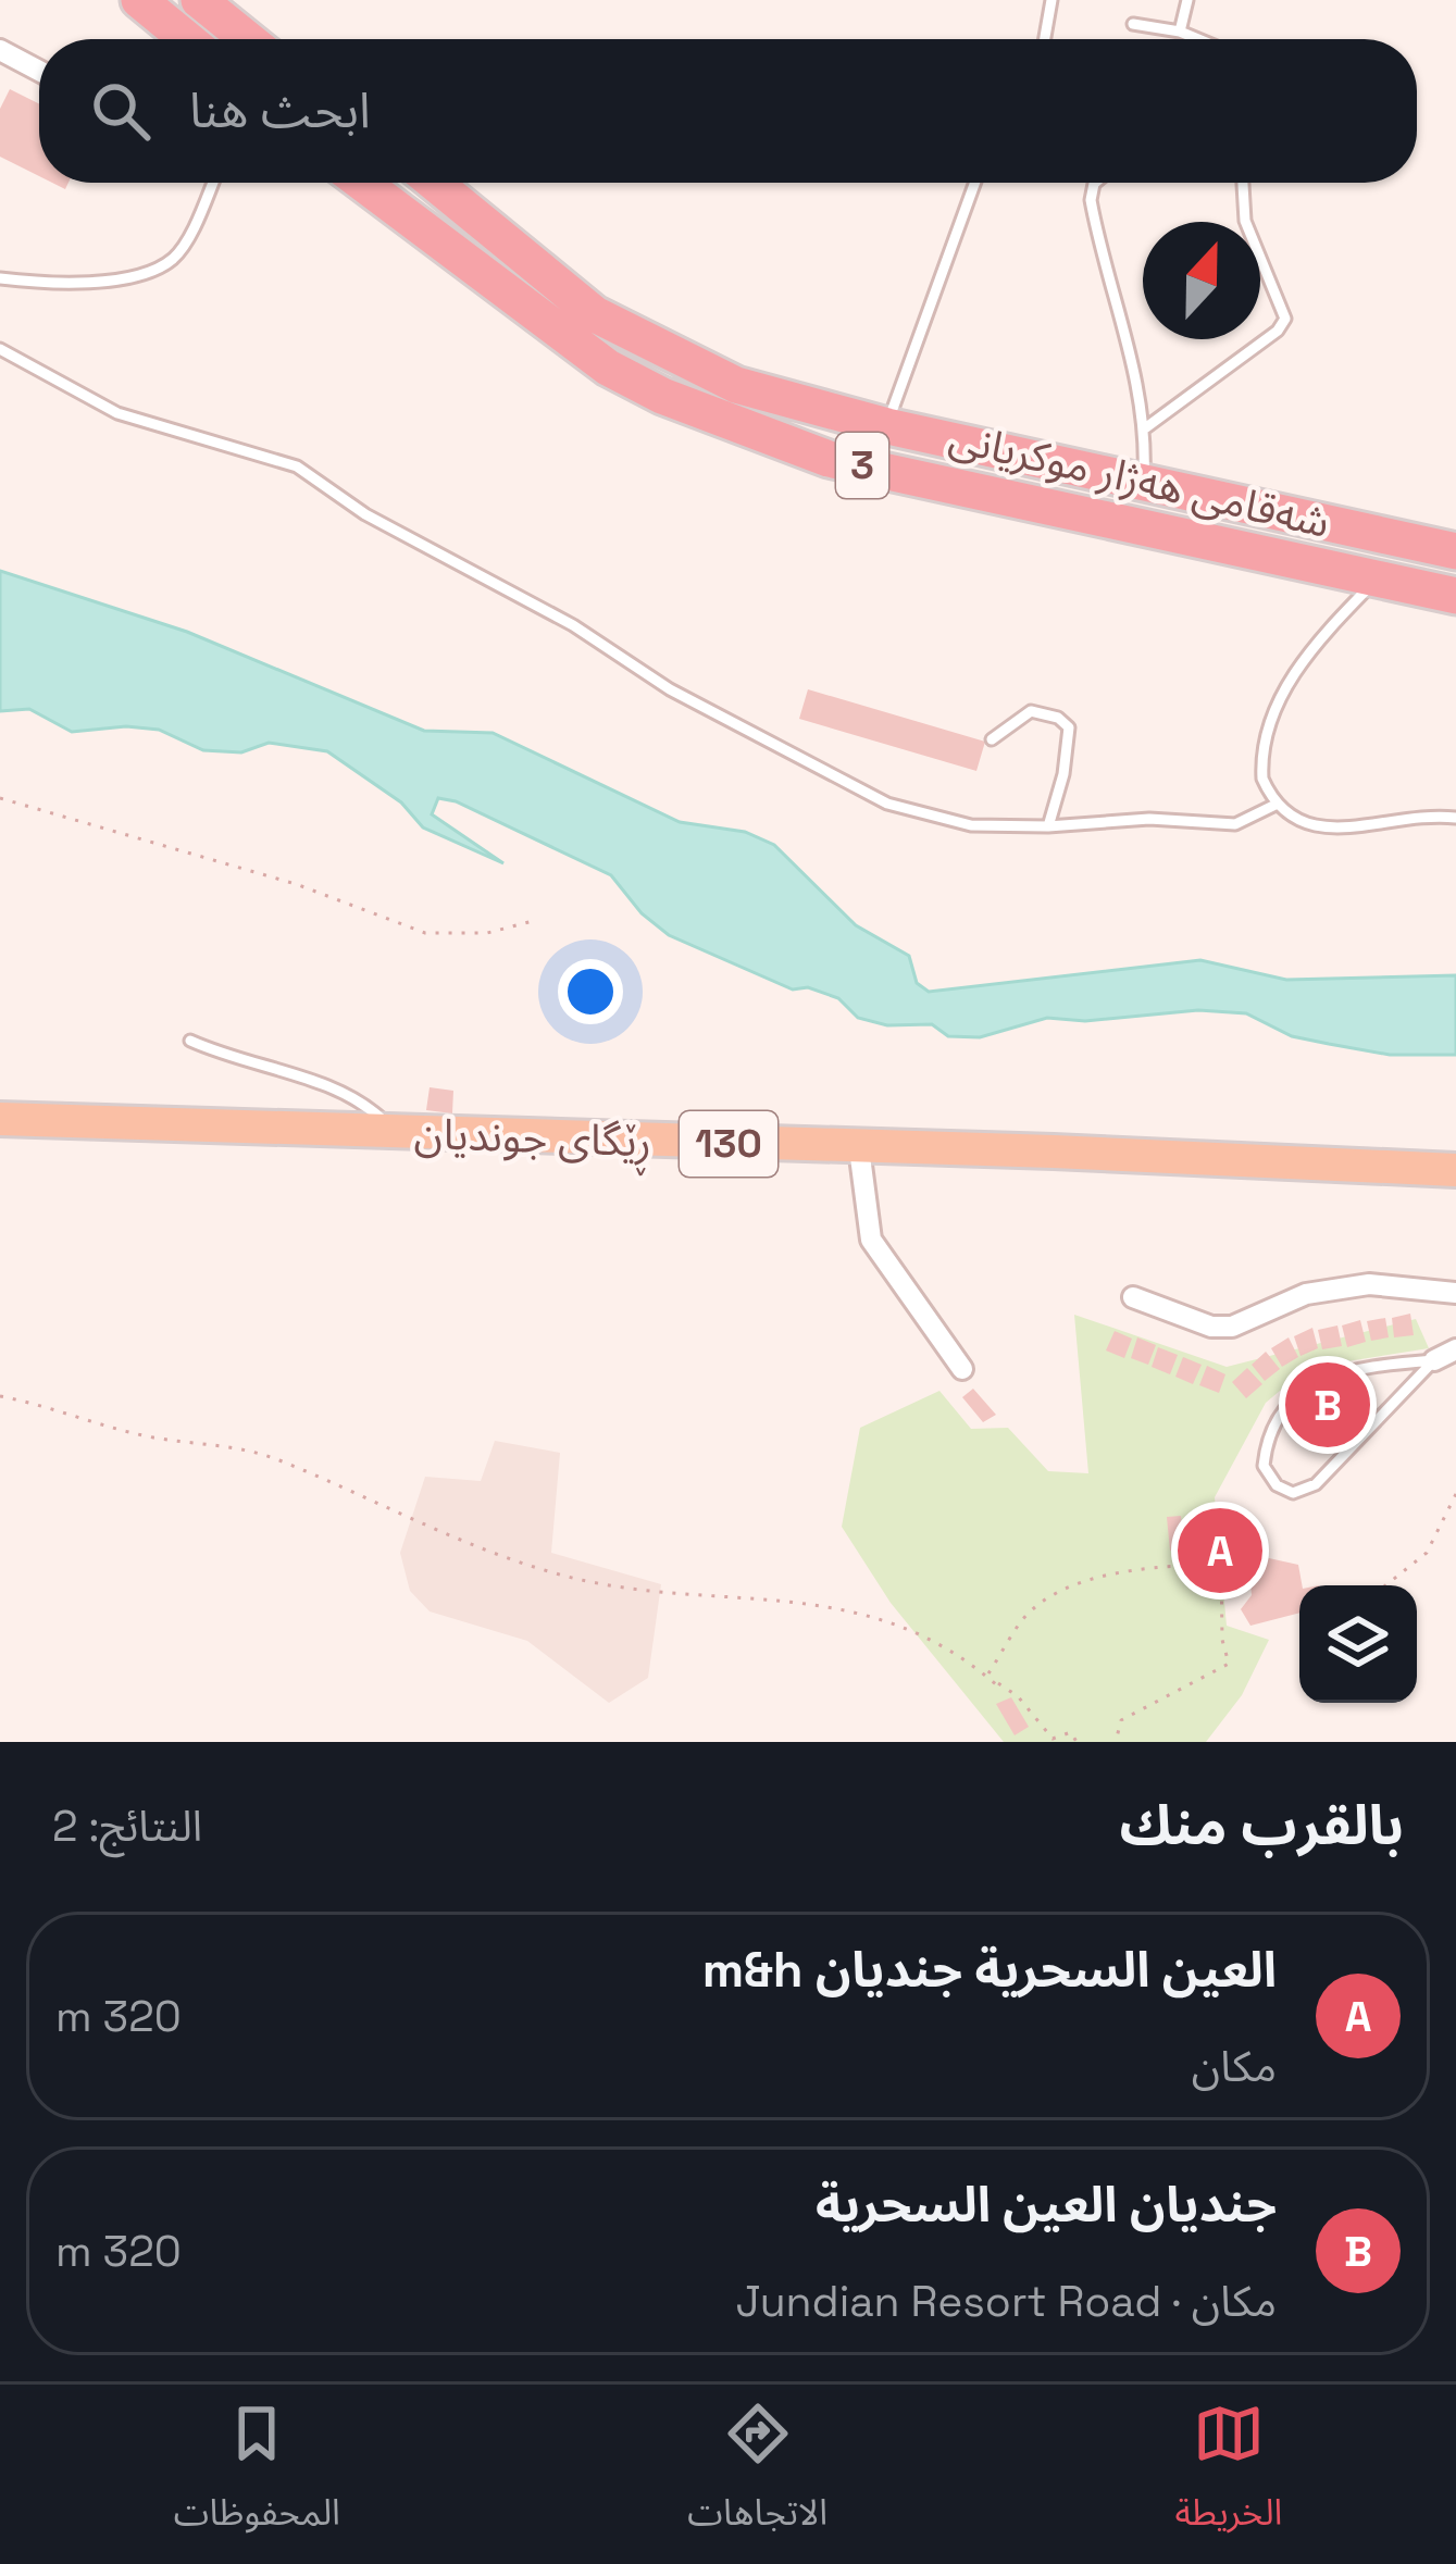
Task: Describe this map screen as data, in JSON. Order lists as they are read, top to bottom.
{
  "streets": {
    "highway": ["3", "شەقامی ھەژار موکریانی"],
    "main road": ["ڕێگای جوندیان", "130"]
  },
  "north": "top",
  "page": {
    "search": "ابحث هنا",
    "pins": ["B", "A"],
    "heading": ["بالقرب منك", "النتائج: 2"],
    "list": [
      {
        "mark": "A",
        "name": "العين السحرية جنديان m&h",
        "note": "مكان",
        "value": "320 m"
      },
      {
        "mark": "B",
        "name": "جنديان العين السحرية",
        "note": "مكان · Jundian Resort Road",
        "value": "320 m"
      }
    ],
    "nav": ["الخريطة", "الاتجاهات", "المحفوظات"]
  }
}
